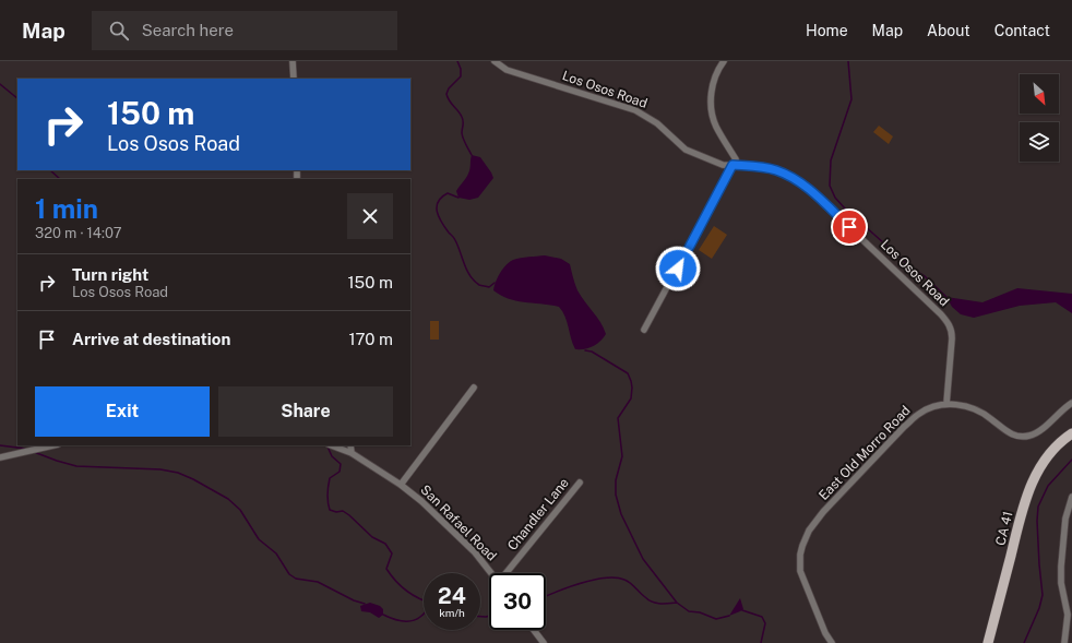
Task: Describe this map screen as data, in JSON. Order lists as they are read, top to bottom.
{
  "streets": {
    "main road": ["CA 41"],
    "street": [
      "Los Osos Road",
      "East Old Morro Road",
      "Chandler Lane",
      "San Rafael Road"
    ]
  },
  "crossings": [
    ["Los Osos Road", "East Old Morro Road"]
  ],
  "north": "bottom right",
  "page": {
    "header": "Map",
    "search": "Search here",
    "nav": [
      "Home",
      "Map",
      "About",
      "Contact"
    ],
    "turn": ["150 m", "Los Osos Road"],
    "heading": ["1 min", "320 m · 14:07"],
    "list": [
      {
        "name": "Turn right",
        "note": "Los Osos Road",
        "value": "150 m"
      },
      {
        "name": "Arrive at destination",
        "value": "170 m"
      }
    ],
    "buttons": ["Exit", "Share"],
    "speed": "24 km/h",
    "limit": "30"
  }
}
